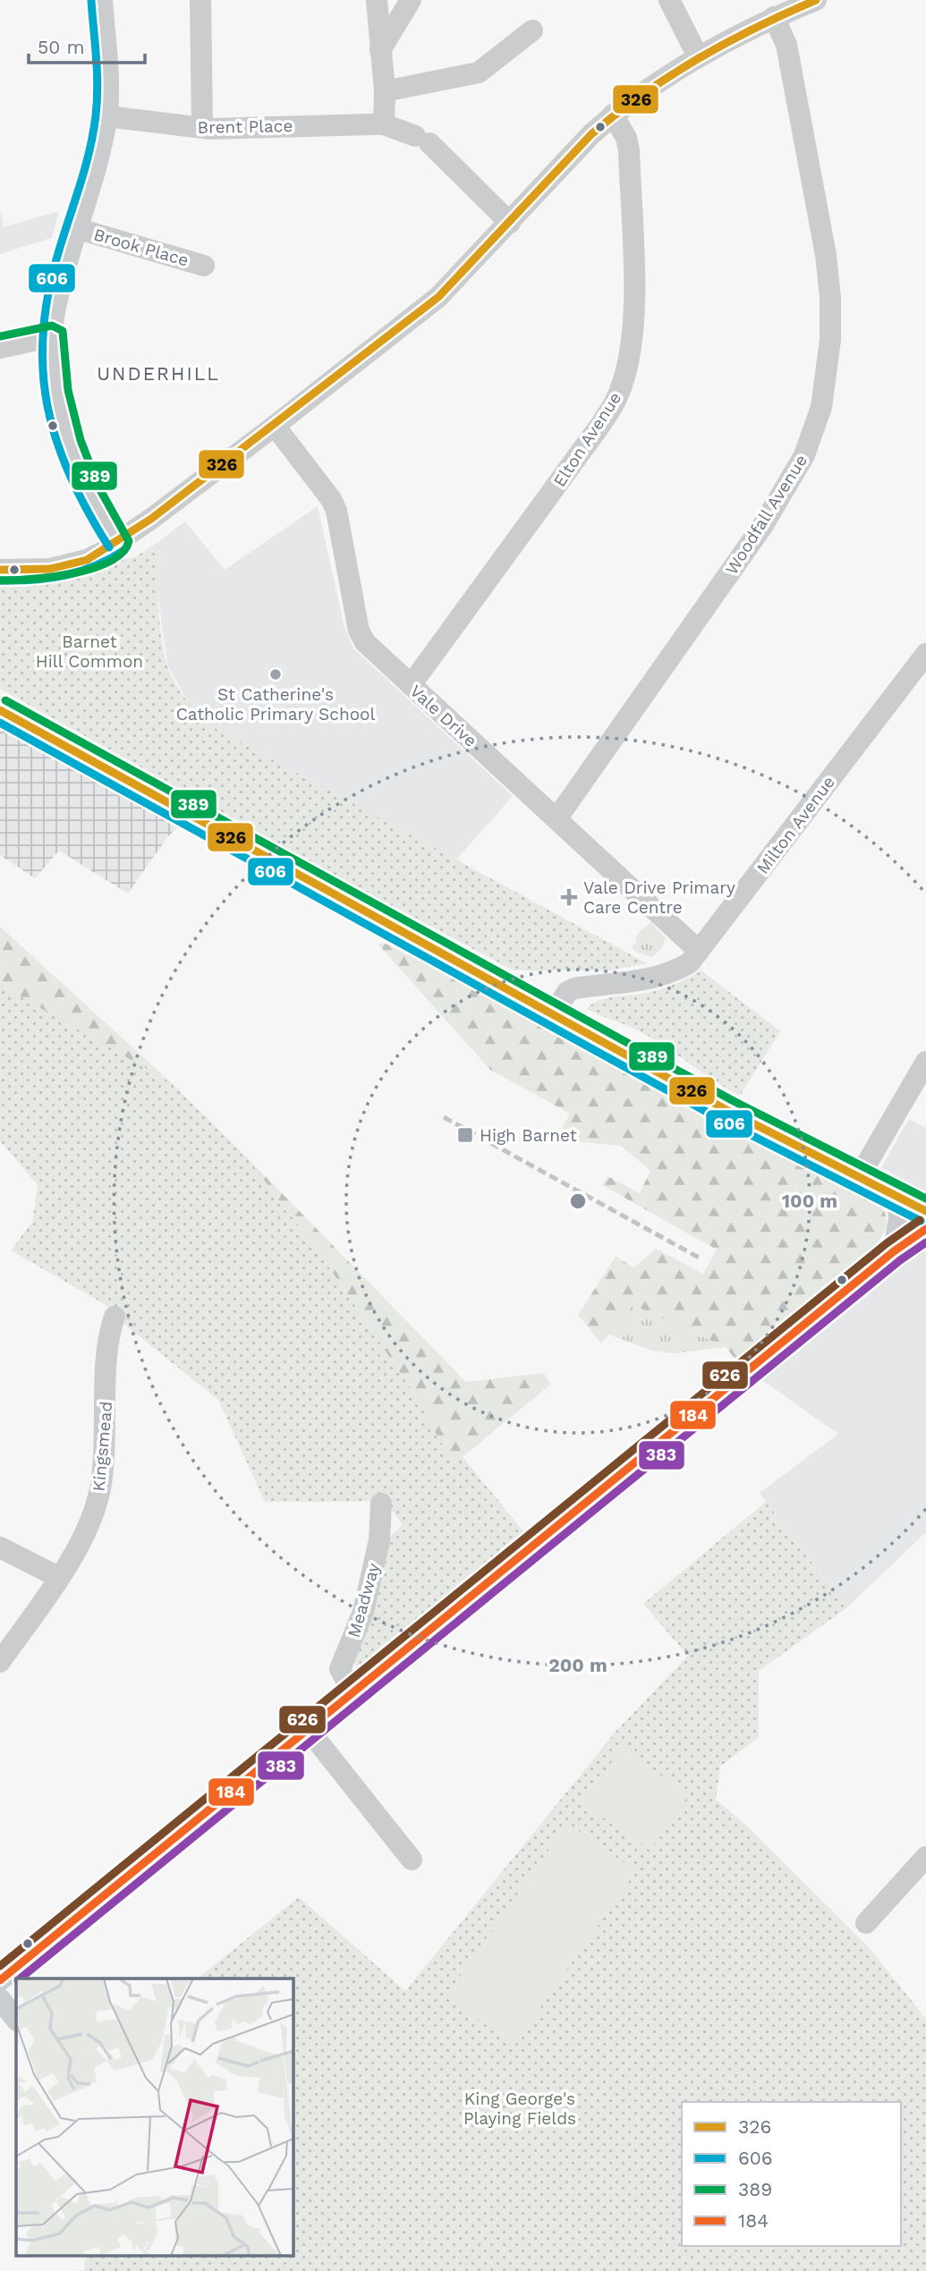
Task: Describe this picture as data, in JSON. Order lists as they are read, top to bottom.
{
  "streets": {
    "street": [
      "Brent Place",
      "Brook Place",
      "Elton Avenue",
      "Woodfall Avenue",
      "Vale Drive",
      "Milton Avenue",
      "Kingsmead",
      "Meadway"
    ]
  },
  "crossings": [
    ["Elton Avenue", "Vale Drive"],
    ["Woodfall Avenue", "Vale Drive"],
    ["Vale Drive", "Milton Avenue"]
  ],
  "districts": ["UNDERHILL"],
  "parks": ["Barnet Hill Common", "King George's Playing Fields"],
  "places": {
    "other": ["St Catherine's Catholic Primary School"],
    "health": ["Vale Drive Primary Care Centre"],
    "transit": ["High Barnet"]
  },
  "lines": [
    "transit line 326",
    "transit line 606",
    "transit line 389",
    "transit line 626",
    "transit line 184",
    "transit line 383"
  ],
  "legend": [
    "326",
    "606",
    "389",
    "184"
  ],
  "scale_bar": "50 m",
  "rings": ["100 m", "200 m"]
}
